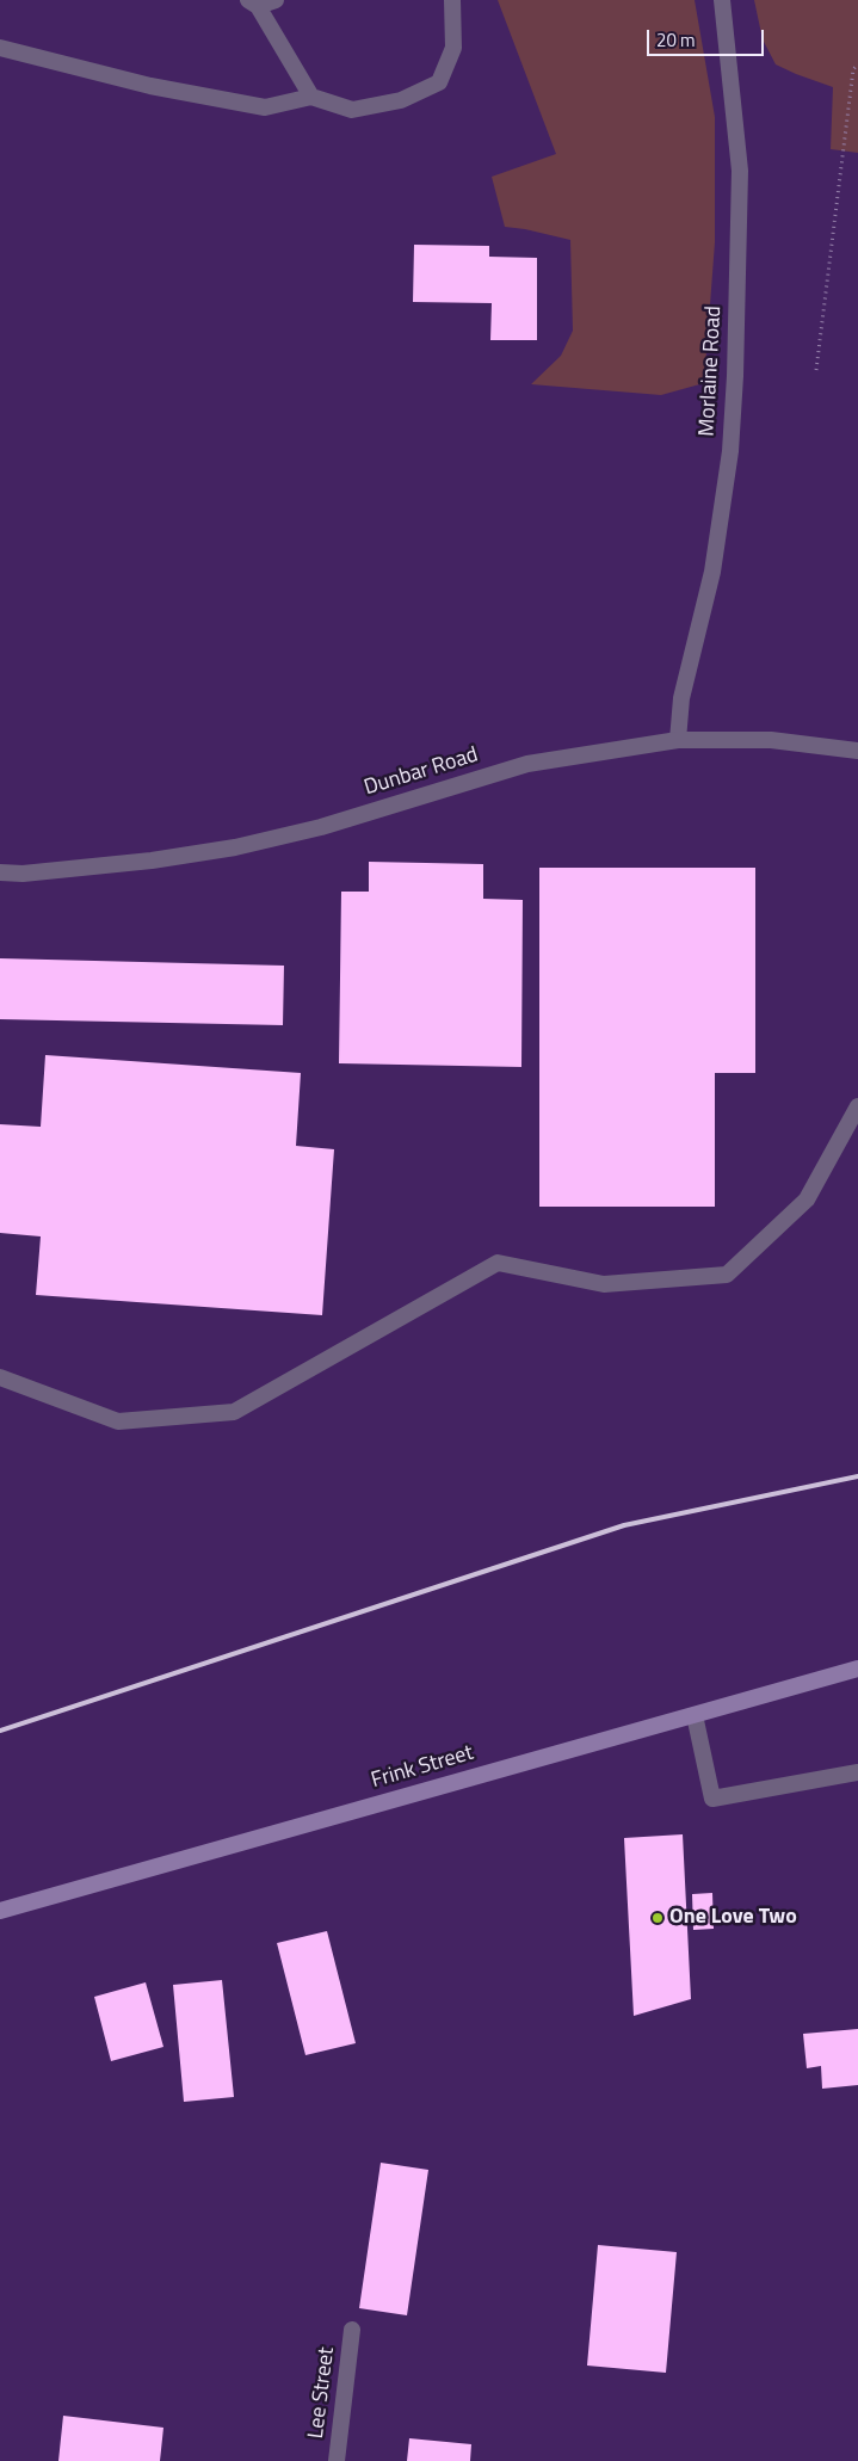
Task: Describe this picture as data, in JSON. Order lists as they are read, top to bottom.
{
  "streets": {
    "main road": ["Frink Street"],
    "street": ["Morlaine Road", "Dunbar Road", "Lee Street"]
  },
  "crossings": [
    ["Morlaine Road", "Dunbar Road"]
  ],
  "places": ["One Love Two"],
  "scale_bar": "20 m"
}
